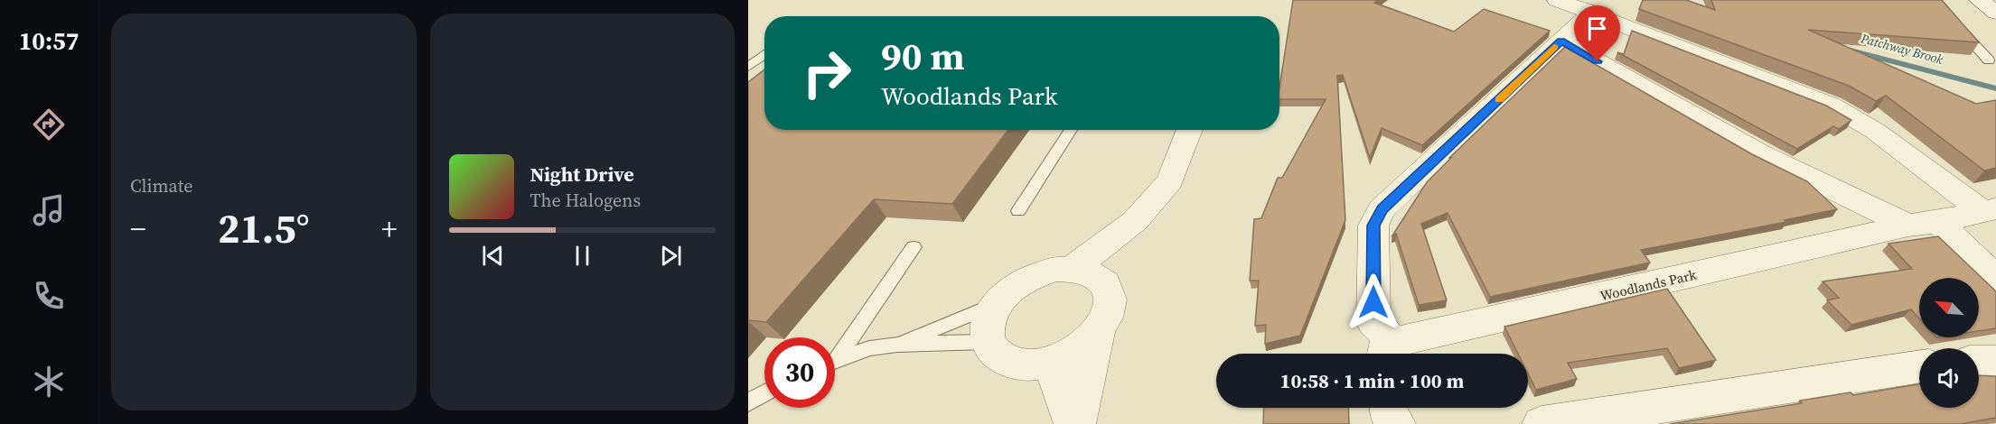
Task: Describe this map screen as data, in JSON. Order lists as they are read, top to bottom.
{
  "streets": {
    "street": ["Woodlands Park"]
  },
  "water": ["Patchway Brook"],
  "north": "top left",
  "page": {
    "tabs": "10:57",
    "tile": "Climate",
    "turn": ["90 m", "Woodlands Park"],
    "song": ["Night Drive", "The Halogens"],
    "heat": ["−", "21.5°", "+"],
    "limit": "30",
    "trip": "10:58 · 1 min · 100 m"
  }
}
